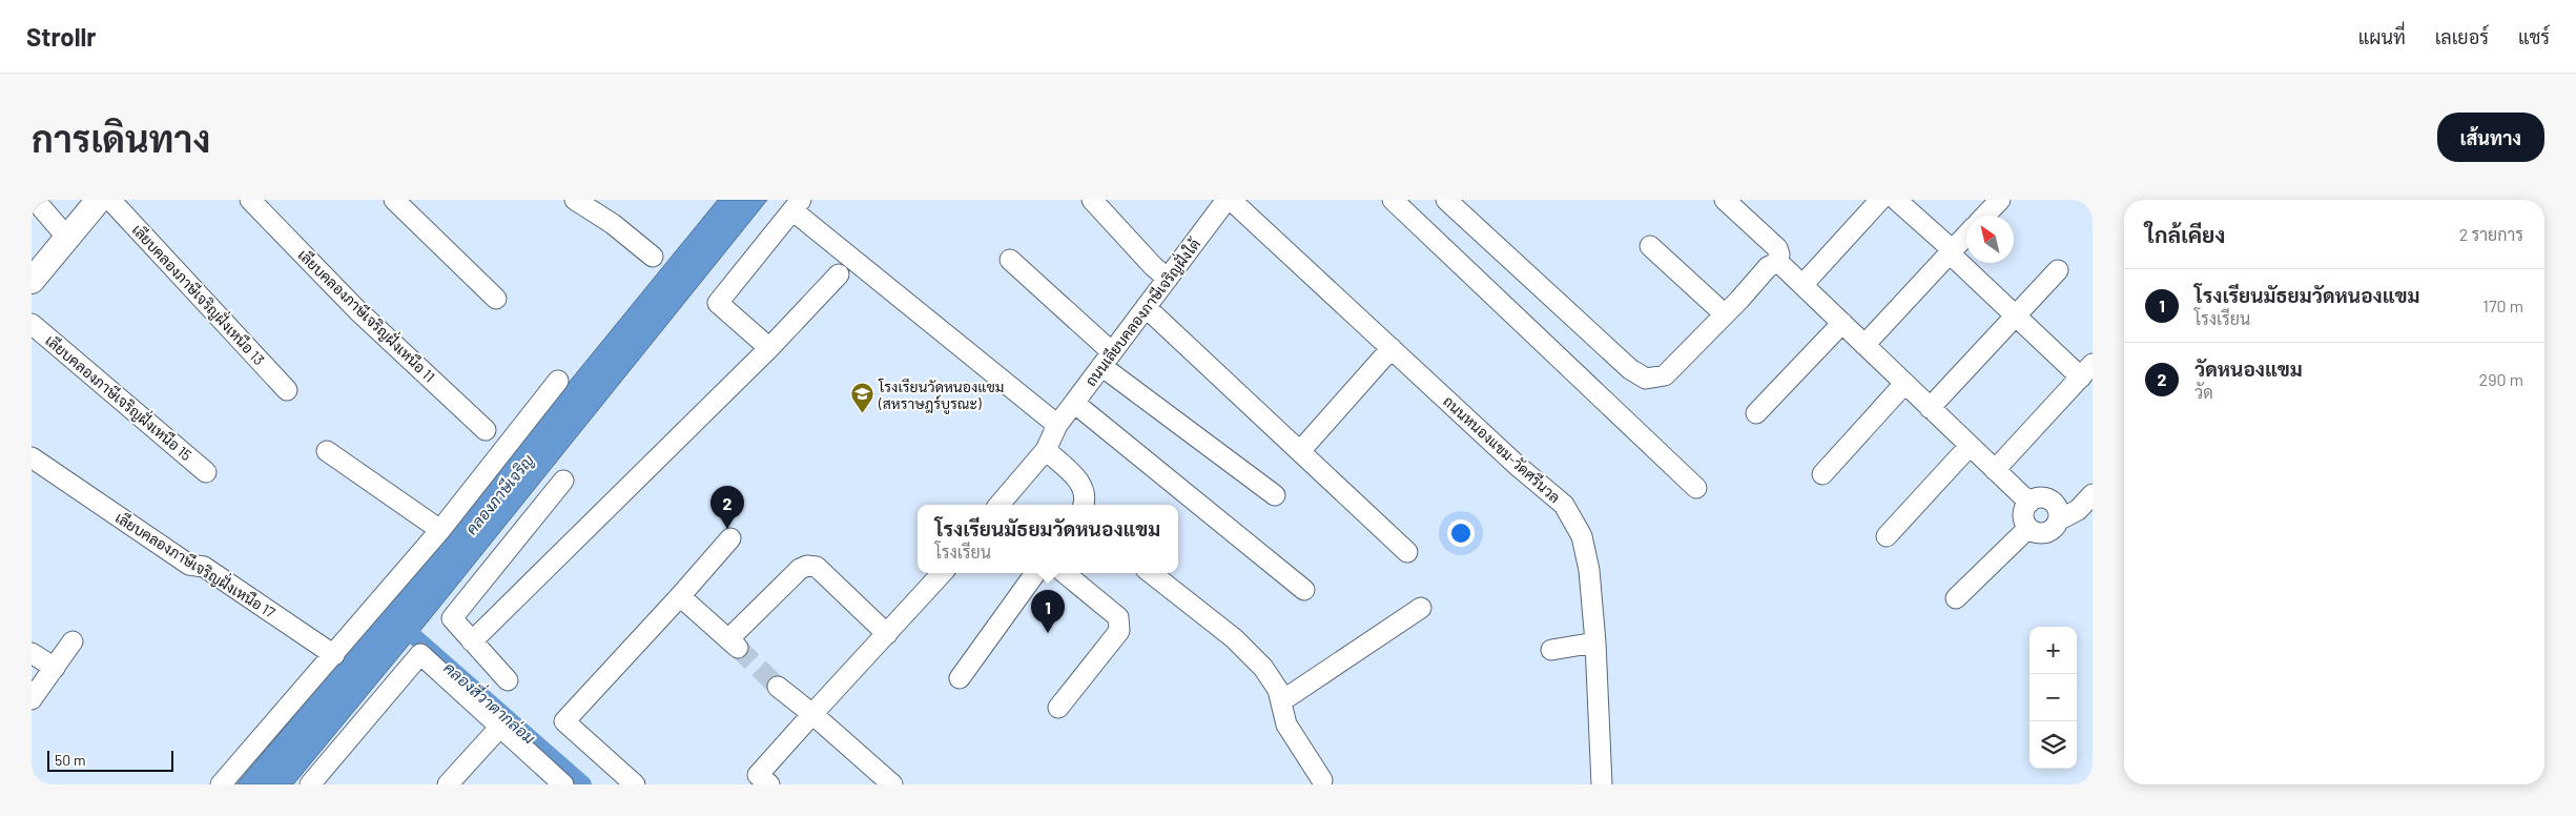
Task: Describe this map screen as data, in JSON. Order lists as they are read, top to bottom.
{
  "streets": {
    "street": [
      "เลียบคลองภาษีเจริญฝั่งเหนือ 13",
      "ถนนเลียบคลองภาษีเจริญฝั่งใต้",
      "เลียบคลองภาษีเจริญฝั่งเหนือ 11",
      "เลียบคลองภาษีเจริญฝั่งเหนือ 15",
      "ถนนหนองแขม-วัดศรีนวล",
      "เลียบคลองภาษีเจริญฝั่งเหนือ 17"
    ]
  },
  "water": ["คลองภาษีเจริญ", "คลองสี่วาตากล่อม"],
  "places": {
    "school or university": ["โรงเรียนวัดหนองแขม (สหราษฎร์บูรณะ)"]
  },
  "scale_bar": "50 m",
  "north": "top left",
  "page": {
    "header": "Strollr",
    "nav": ["แผนที่", "เลเยอร์", "แชร์"],
    "buttons": "เส้นทาง",
    "title": "การเดินทาง",
    "heading": ["ใกล้เคียง", "2 รายการ"],
    "list": [
      {
        "mark": "1",
        "name": "โรงเรียนมัธยมวัดหนองแขม",
        "note": "โรงเรียน",
        "value": "170 m"
      },
      {
        "mark": "2",
        "name": "วัดหนองแขม",
        "note": "วัด",
        "value": "290 m"
      }
    ],
    "pins": ["2", "1"],
    "popup": ["โรงเรียนมัธยมวัดหนองแขม", "โรงเรียน"],
    "map_buttons": ["+", "−"],
    "scale": "50 m"
  }
}
